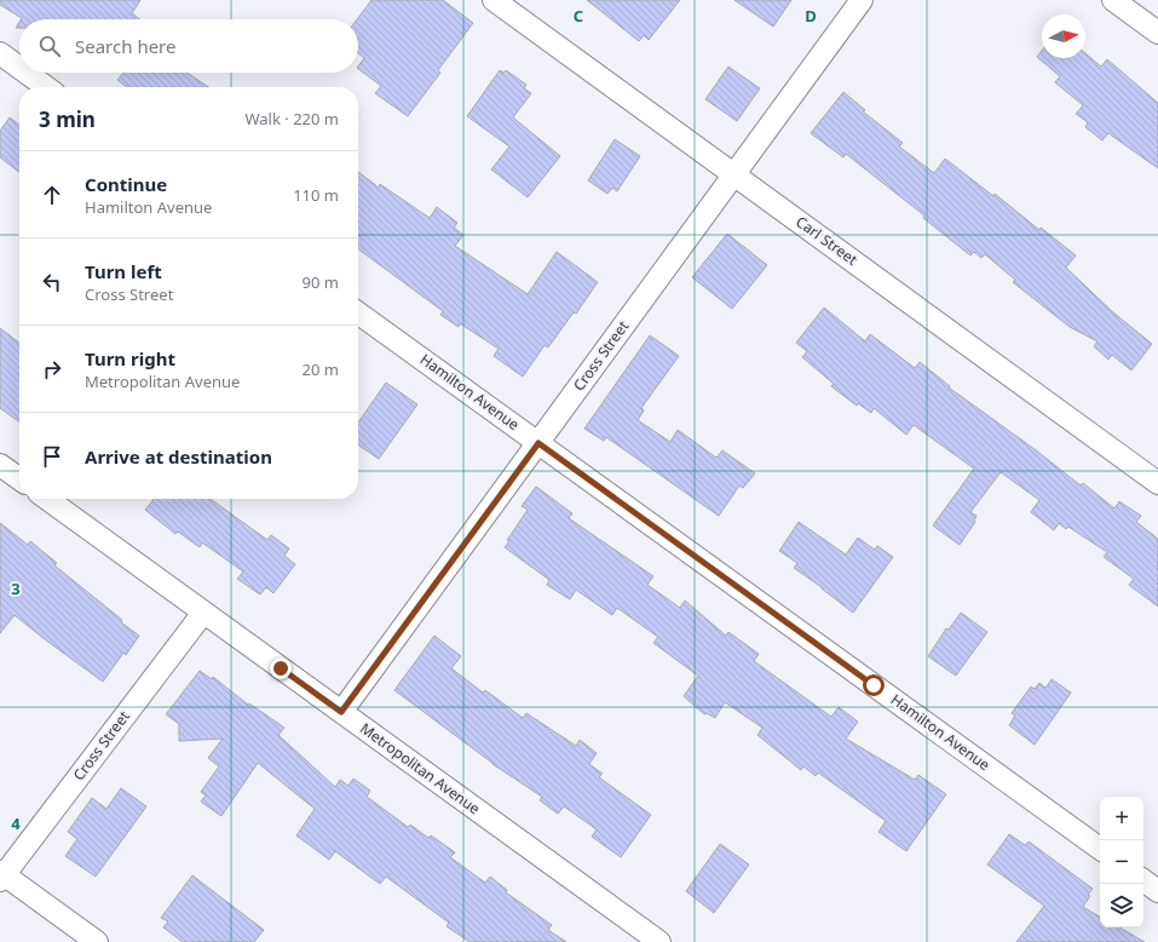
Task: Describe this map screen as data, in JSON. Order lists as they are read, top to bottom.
{
  "streets": {
    "street": [
      "Carl Street",
      "Cross Street",
      "Hamilton Avenue",
      "Metropolitan Avenue"
    ]
  },
  "crossings": [
    ["Carl Street", "Cross Street"],
    ["Cross Street", "Hamilton Avenue"],
    ["Cross Street", "Metropolitan Avenue"]
  ],
  "north": "right",
  "page": {
    "search": "Search here",
    "heading": ["3 min", "Walk · 220 m"],
    "list": [
      ["Continue", "Hamilton Avenue", "110 m"],
      ["Turn left", "Cross Street", "90 m"],
      ["Turn right", "Metropolitan Avenue", "20 m"],
      "Arrive at destination"
    ],
    "map_buttons": ["+", "−"]
  },
  "grid": {
    "columns": ["C", "D"],
    "rows": ["3", "4"]
  }
}
